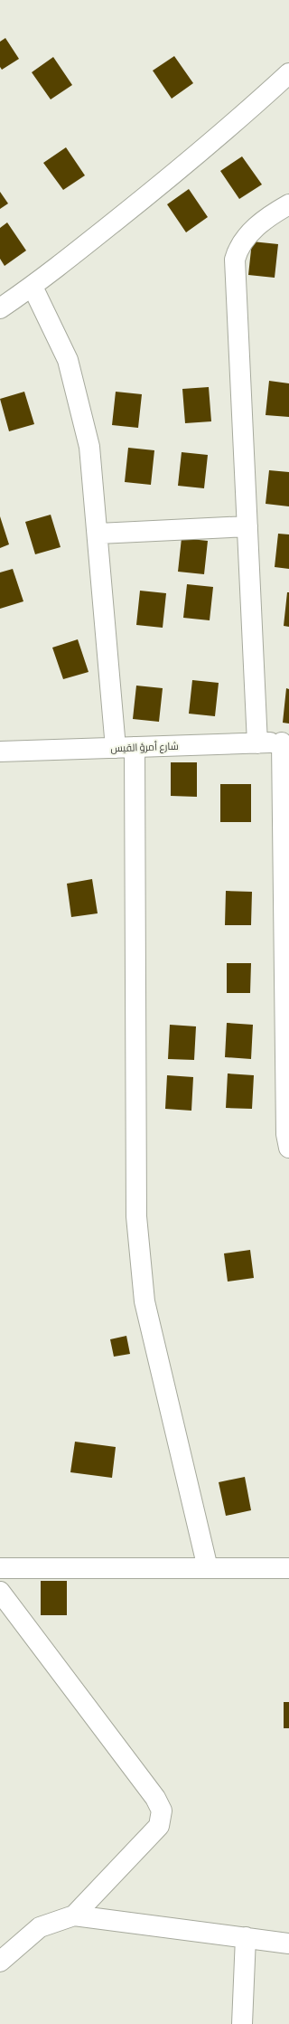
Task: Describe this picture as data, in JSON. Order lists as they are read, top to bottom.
{
  "streets": {
    "street": ["شارع أمرؤ القيس"]
  }
}
